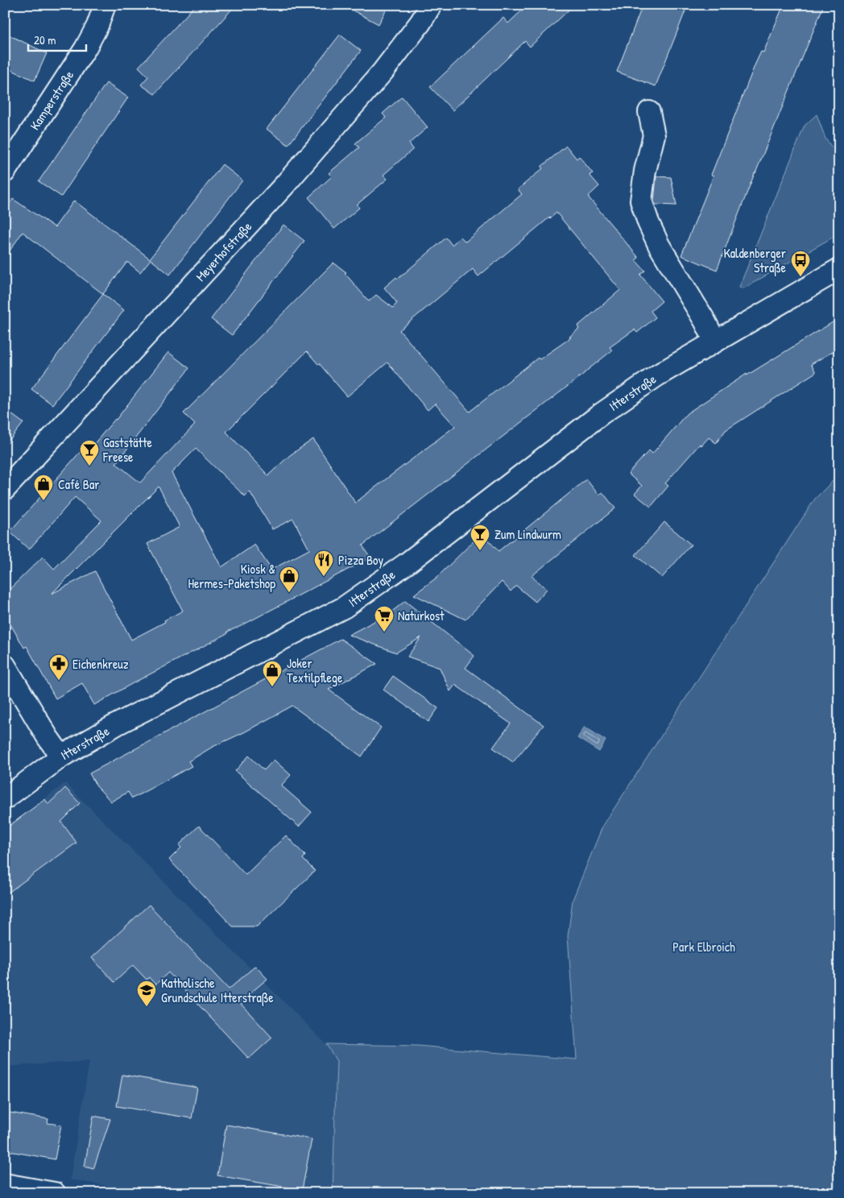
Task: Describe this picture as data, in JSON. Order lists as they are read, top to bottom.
{
  "streets": {
    "street": ["Kamperstraße", "Meyerhofstraße", "Itterstraße"]
  },
  "parks": ["Park Elbroich"],
  "places": {
    "bus stop": ["Kaldenberger Straße"],
    "bar": ["Gaststätte Freese", "Zum Lindwurm"],
    "shop": ["Café Bar", "Kiosk & Hermes-Paketshop", "Joker Textilpflege"],
    "restaurant": ["Pizza Boy"],
    "supermarket": ["Naturkost"],
    "pharmacy": ["Eichenkreuz"],
    "school or university": ["Katholische Grundschule Itterstraße"]
  },
  "scale_bar": "20 m"
}
